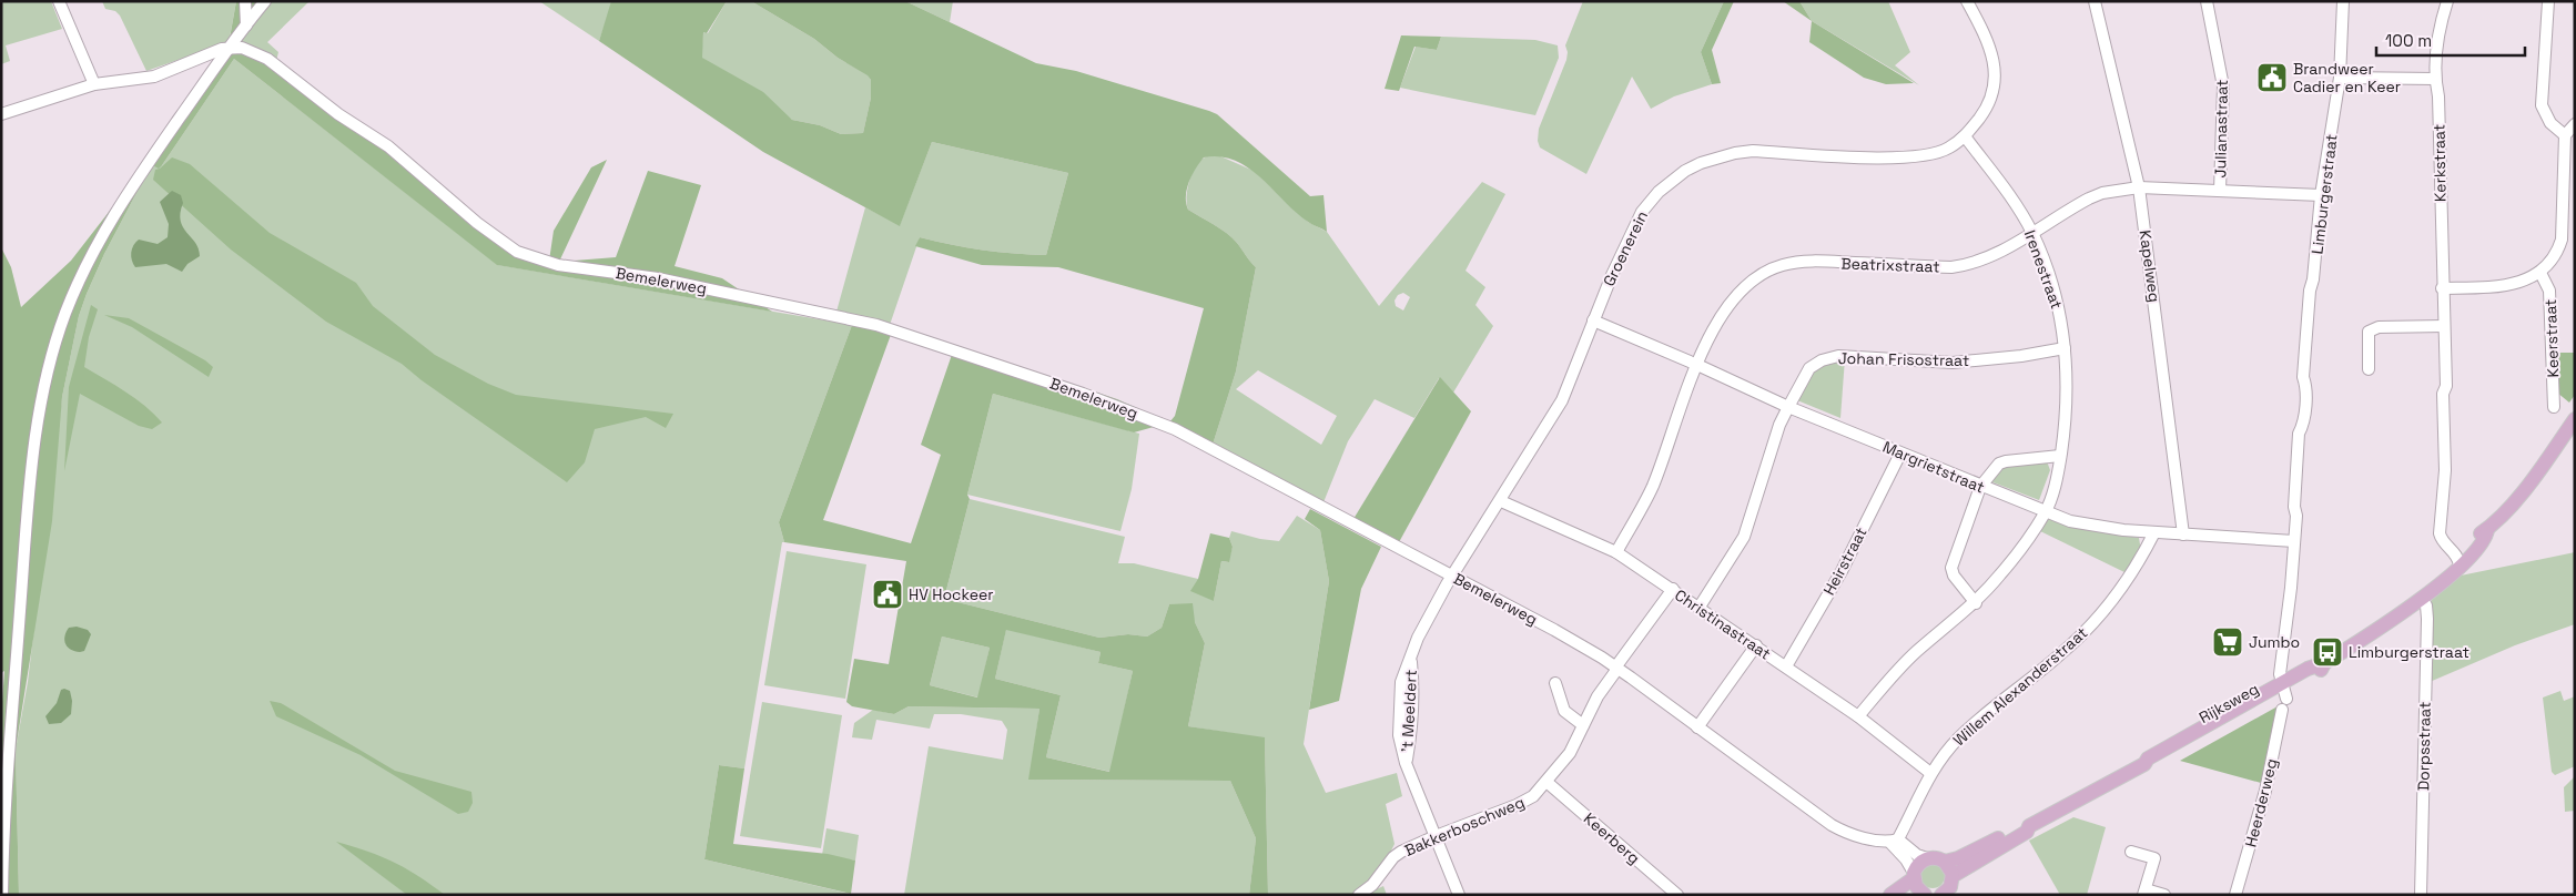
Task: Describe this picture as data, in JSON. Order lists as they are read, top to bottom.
{
  "streets": {
    "main road": ["Rijksweg"],
    "street": [
      "Julianastraat",
      "Kerkstraat",
      "Limburgerstraat",
      "Groenerein",
      "Beatrixstraat",
      "Kapelweg",
      "Irenestraat",
      "Bemelerweg",
      "Keerstraat",
      "Johan Frisostraat",
      "Margrietstraat",
      "Heirstraat",
      "Christinastraat",
      "Willem Alexanderstraat",
      "'t Meeldert",
      "Dorpsstraat",
      "Heerderweg",
      "Bakkerboschweg",
      "Keerberg"
    ]
  },
  "crossings": [
    ["Julianastraat", "Beatrixstraat"],
    ["Kerkstraat", "Rijksweg"],
    ["Limburgerstraat", "Beatrixstraat"],
    ["Limburgerstraat", "Margrietstraat"],
    ["Limburgerstraat", "Rijksweg"],
    ["Limburgerstraat", "Heerderweg"],
    ["Groenerein", "Irenestraat"],
    ["Groenerein", "Bemelerweg"],
    ["Groenerein", "Margrietstraat"],
    ["Groenerein", "Christinastraat"],
    ["Groenerein", "'t Meeldert"],
    ["Beatrixstraat", "Kapelweg"],
    ["Beatrixstraat", "Irenestraat"],
    ["Beatrixstraat", "Margrietstraat"],
    ["Beatrixstraat", "Christinastraat"],
    ["Kapelweg", "Margrietstraat"],
    ["Irenestraat", "Johan Frisostraat"],
    ["Irenestraat", "Margrietstraat"],
    ["Irenestraat", "Christinastraat"],
    ["Bemelerweg", "Willem Alexanderstraat"],
    ["Bemelerweg", "'t Meeldert"],
    ["Bemelerweg", "Bakkerboschweg"],
    ["Johan Frisostraat", "Margrietstraat"],
    ["Johan Frisostraat", "Christinastraat"],
    ["Margrietstraat", "Heirstraat"],
    ["Margrietstraat", "Willem Alexanderstraat"],
    ["Heirstraat", "Christinastraat"],
    ["Christinastraat", "Willem Alexanderstraat"],
    ["Rijksweg", "Dorpsstraat"],
    ["Rijksweg", "Heerderweg"],
    ["'t Meeldert", "Bakkerboschweg"],
    ["Bakkerboschweg", "Keerberg"]
  ],
  "places": {
    "public building": ["Brandweer Cadier en Keer", "HV Hockeer"],
    "supermarket": ["Jumbo"],
    "bus stop": ["Limburgerstraat"]
  },
  "scale_bar": "100 m"
}
